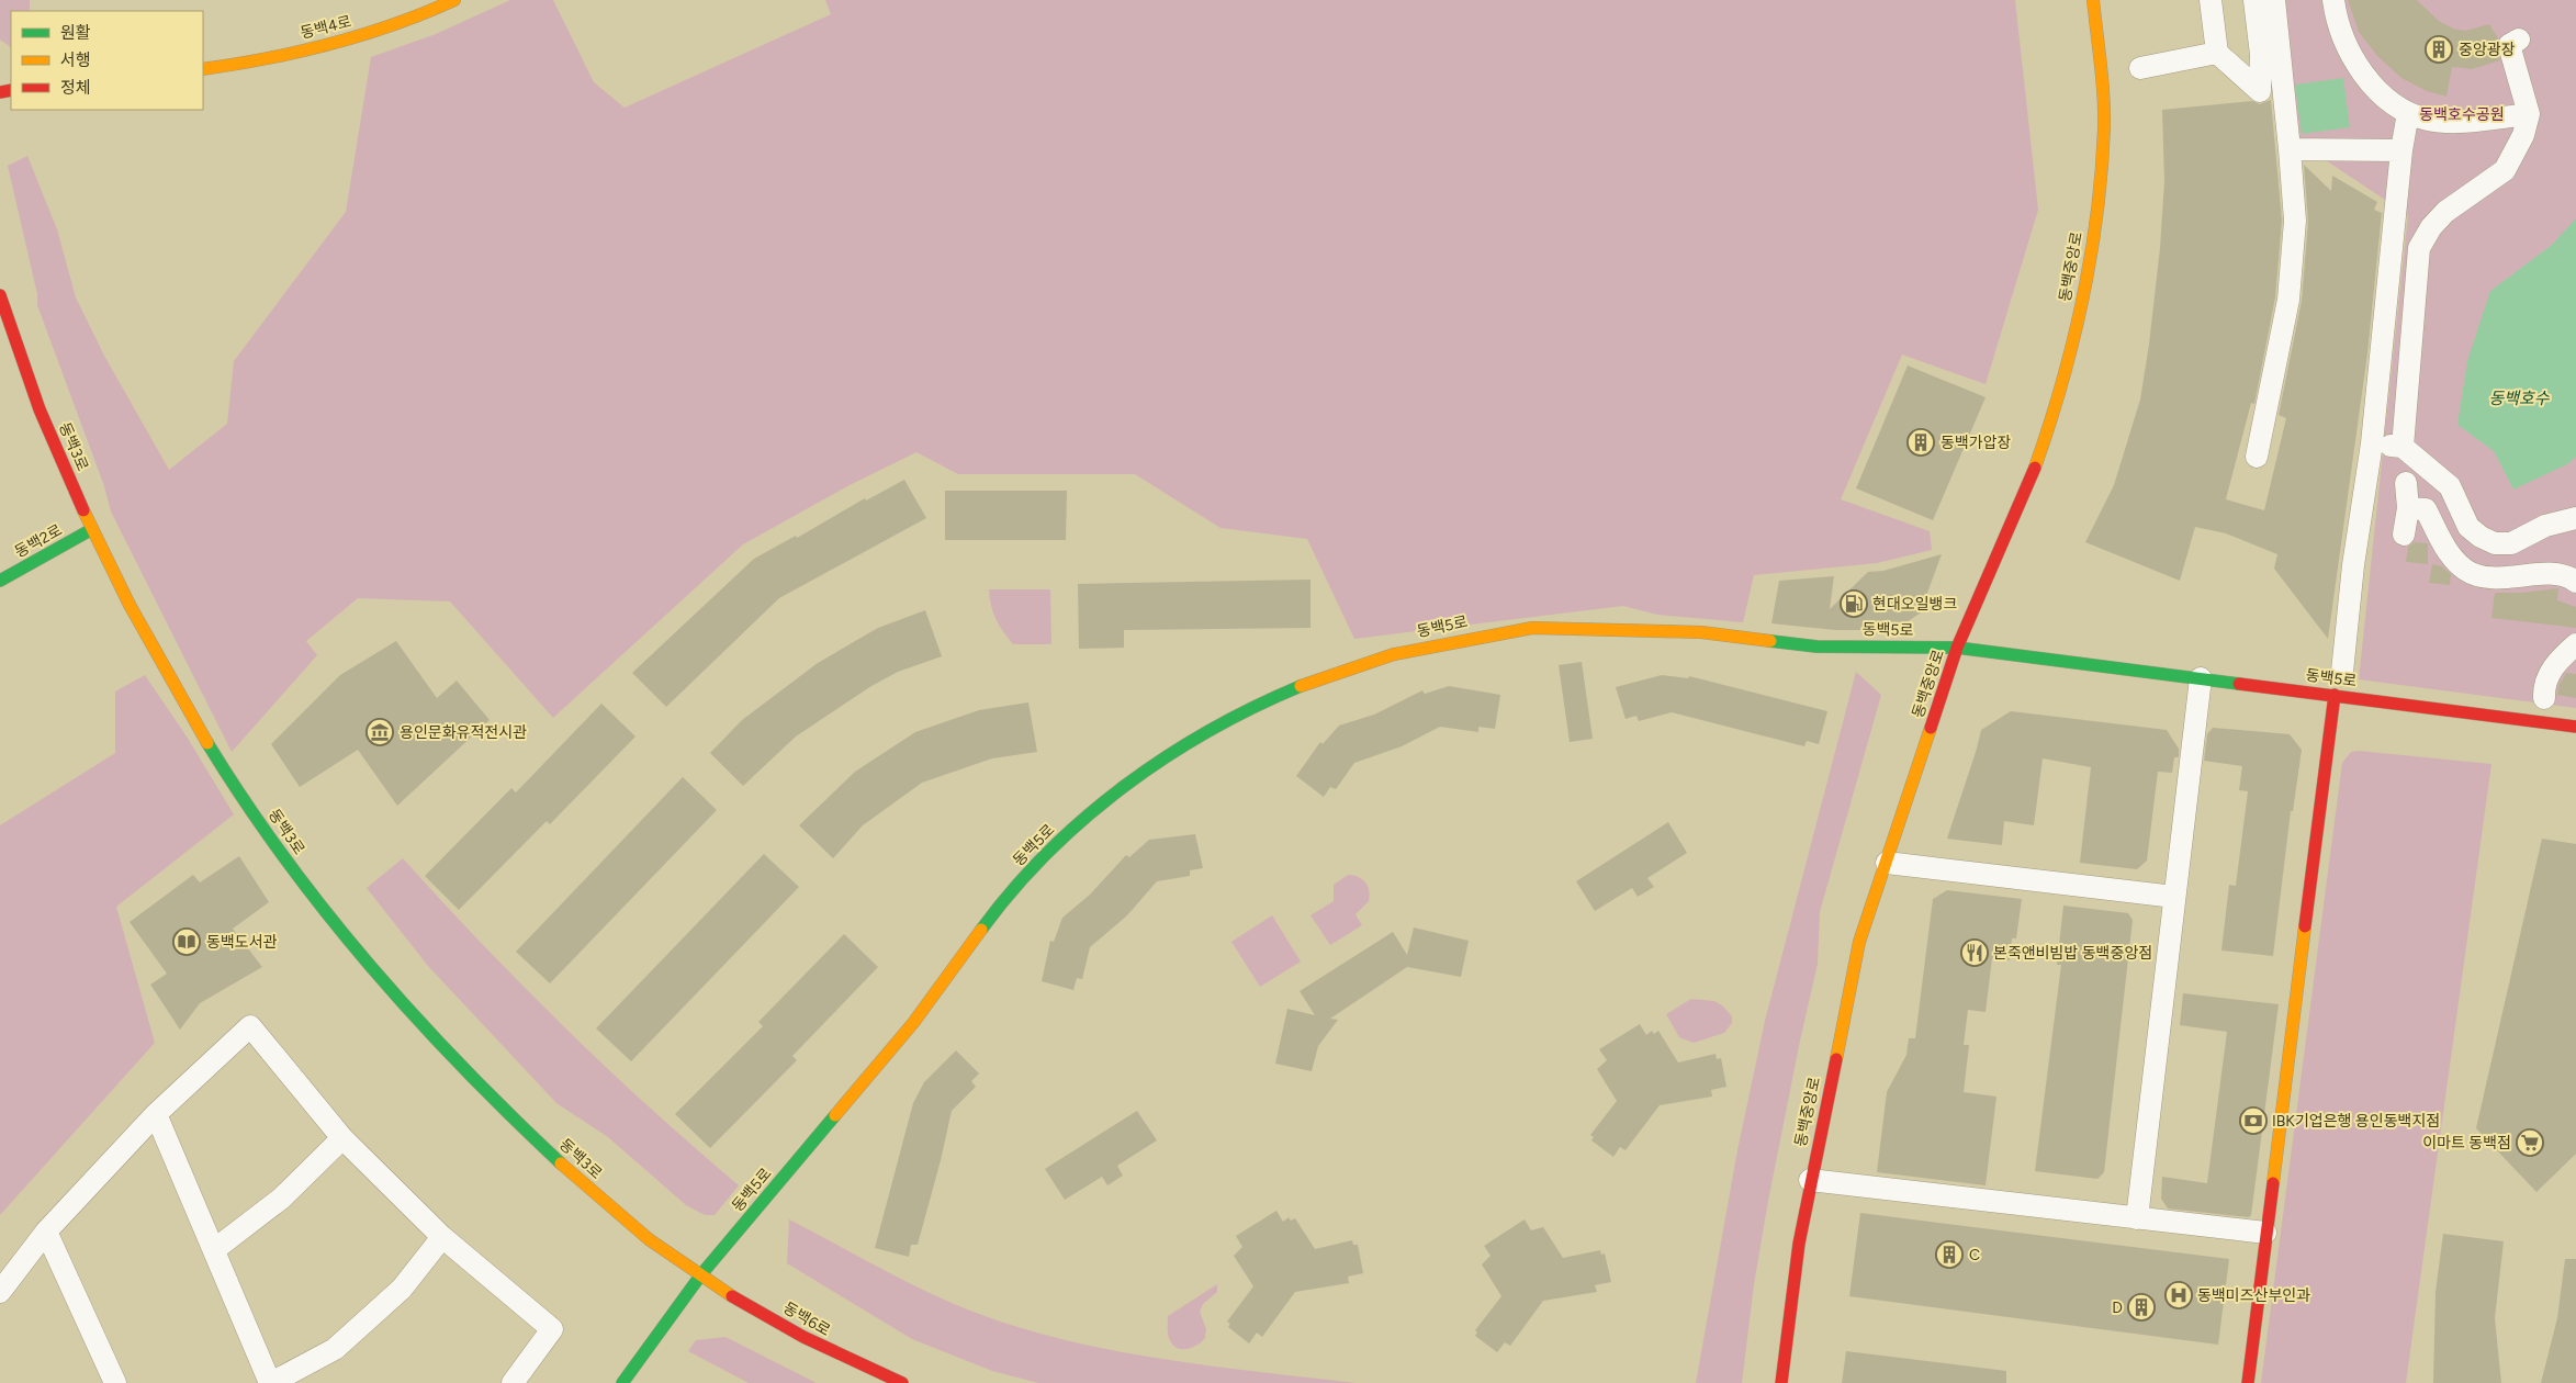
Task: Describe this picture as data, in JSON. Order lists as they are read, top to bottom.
{
  "streets": {
    "street": [
      "동백4로",
      "동백중앙로",
      "동백3로",
      "동백2로",
      "동백5로",
      "동백6로"
    ]
  },
  "crossings": [
    ["동백중앙로", "동백5로"],
    ["동백3로", "동백2로"],
    ["동백3로", "동백5로"],
    ["동백3로", "동백6로"],
    ["동백5로", "동백6로"]
  ],
  "water": ["동백호수"],
  "parks": ["동백호수공원"],
  "places": {
    "building": [
      "중앙광장",
      "동백가압장",
      "C",
      "D"
    ],
    "fuel station": ["현대오일뱅크"],
    "museum": ["용인문화유적전시관"],
    "library": ["동백도서관"],
    "restaurant": ["본죽앤비빔밥 동백중앙점"],
    "bank": ["IBK기업은행 용인동백지점"],
    "supermarket": ["이마트 동백점"],
    "hospital": ["동백미즈산부인과"]
  },
  "legend": ["원활", "서행", "정체"]
}
